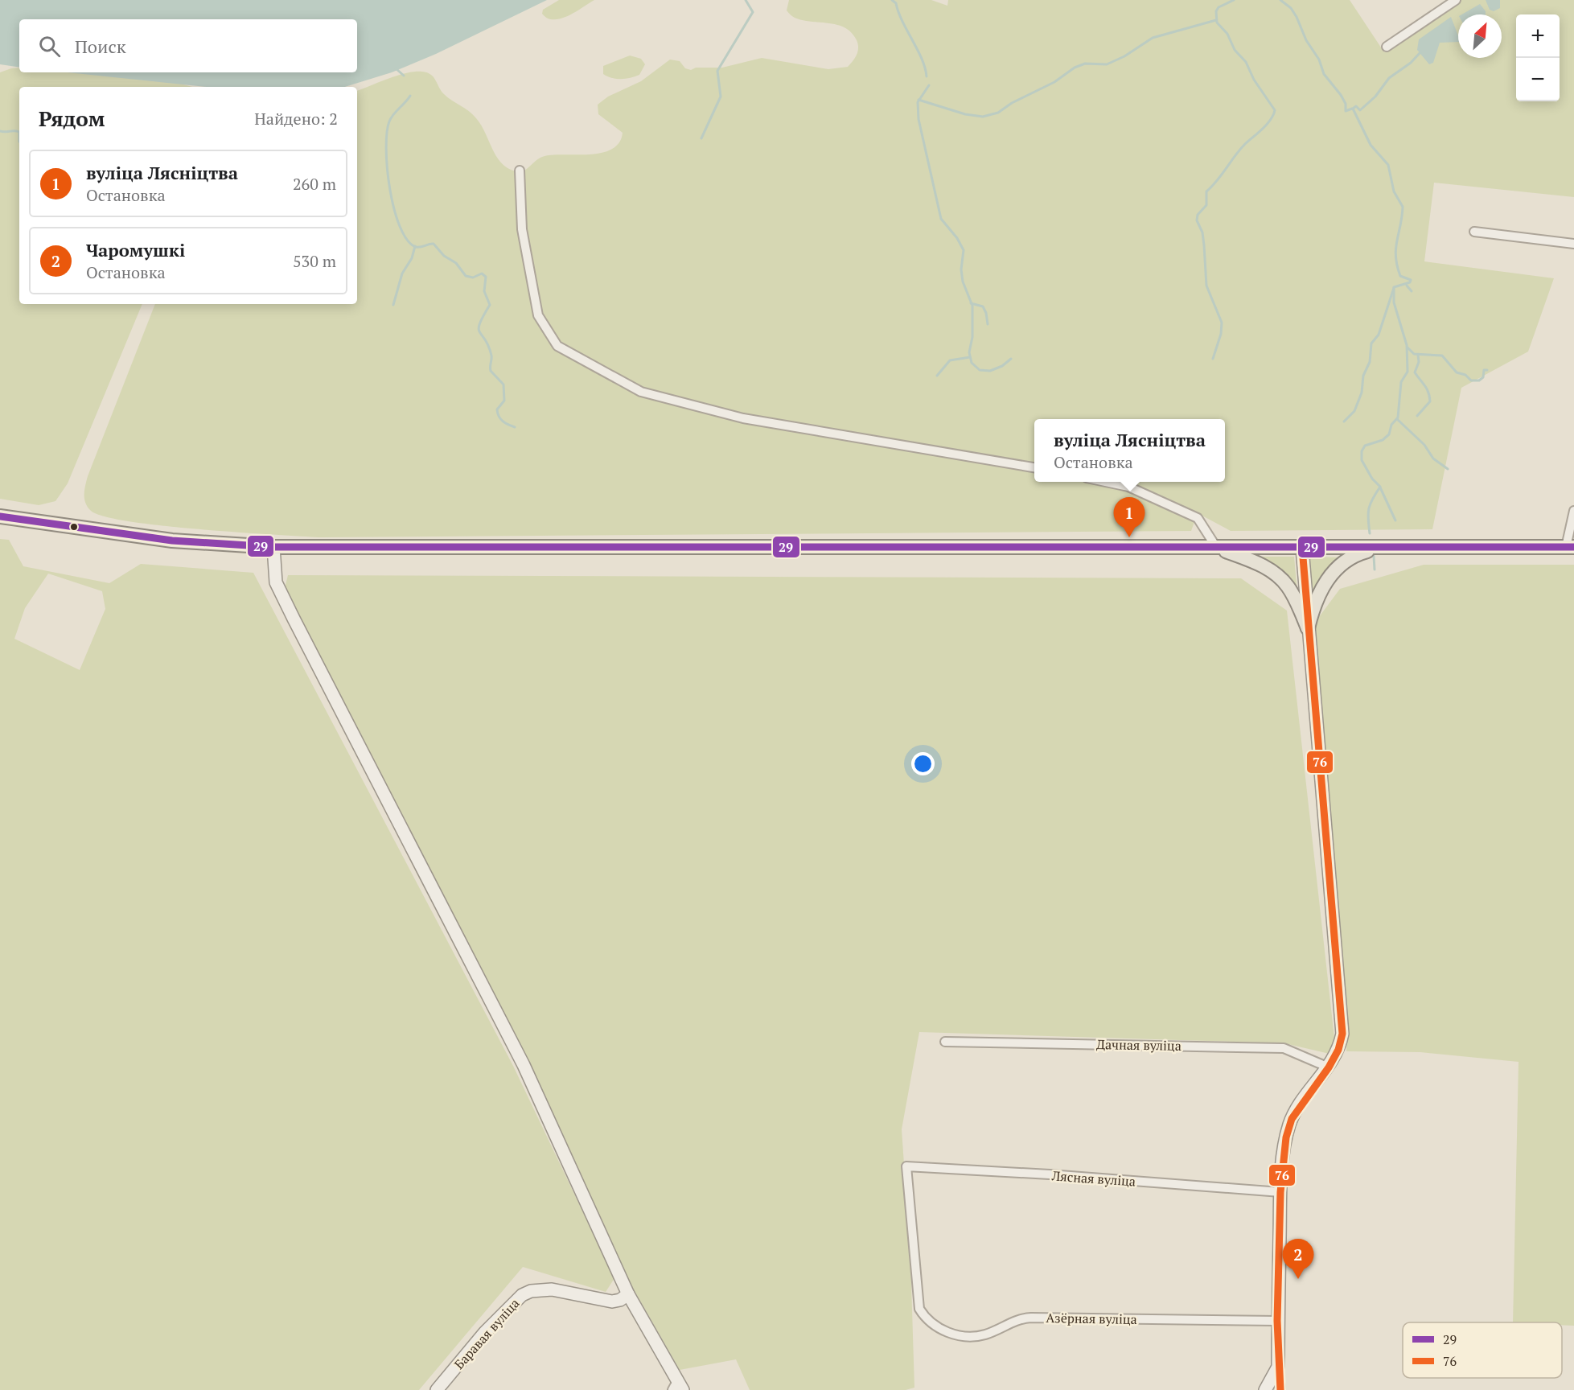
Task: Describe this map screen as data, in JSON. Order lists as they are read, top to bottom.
{
  "streets": {
    "street": [
      "Дачная вуліца",
      "Лясная вуліца",
      "Азёрная вуліца",
      "Баравая вуліца"
    ]
  },
  "crossings": [
    ["Лясная вуліца", "Азёрная вуліца"]
  ],
  "lines": ["transit line 29", "transit line 76"],
  "legend": ["29", "76"],
  "north": "top right",
  "page": {
    "map_buttons": ["+", "−"],
    "search": "Поиск",
    "heading": ["Рядом", "Найдено: 2"],
    "list": [
      {
        "mark": "1",
        "name": "вуліца Лясніцтва",
        "note": "Остановка",
        "value": "260 m"
      },
      {
        "mark": "2",
        "name": "Чаромушкі",
        "note": "Остановка",
        "value": "530 m"
      }
    ],
    "popup": ["вуліца Лясніцтва", "Остановка"],
    "pins": ["1", "2"]
  }
}
